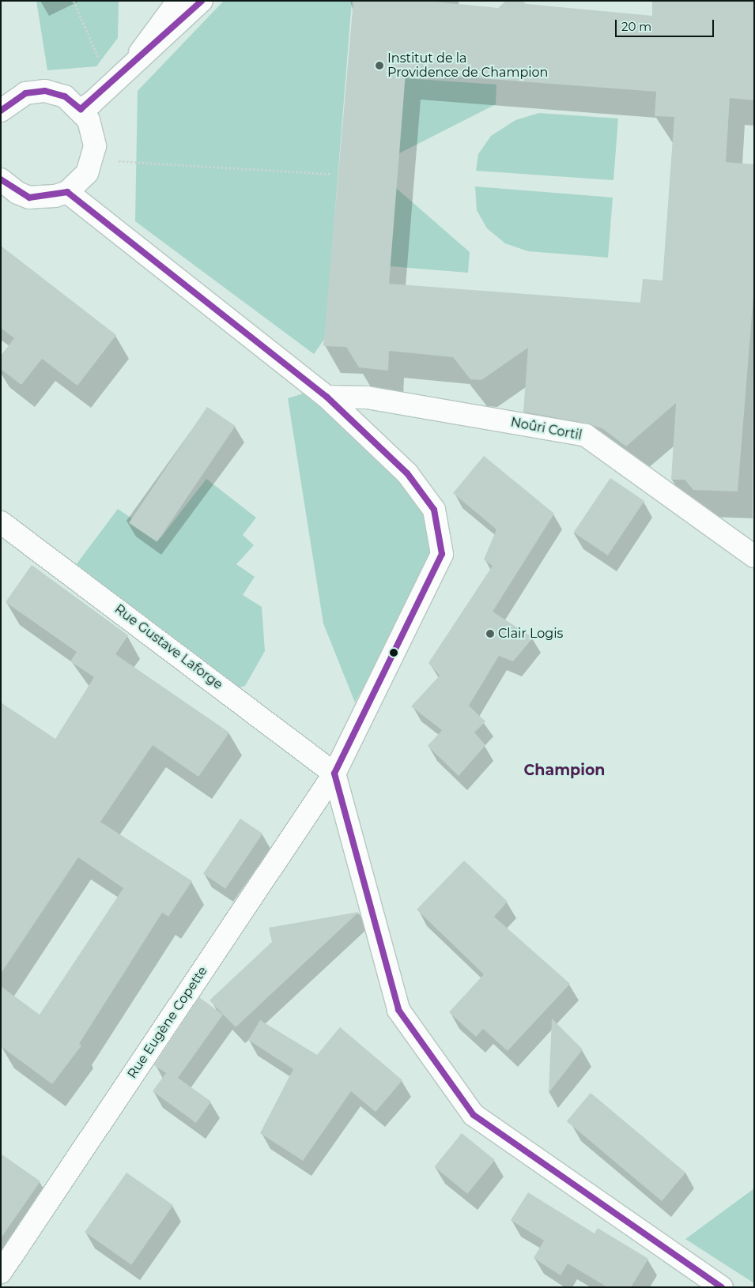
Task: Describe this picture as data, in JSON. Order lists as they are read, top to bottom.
{
  "streets": {
    "street": ["Noûri Cortil", "Rue Gustave Laforge", "Rue Eugène Copette"]
  },
  "crossings": [
    ["Noûri Cortil", "Rue Eugène Copette"],
    ["Rue Gustave Laforge", "Rue Eugène Copette"]
  ],
  "districts": ["Champion"],
  "places": ["Institut de la Providence de Champion", "Clair Logis"],
  "scale_bar": "20 m"
}
